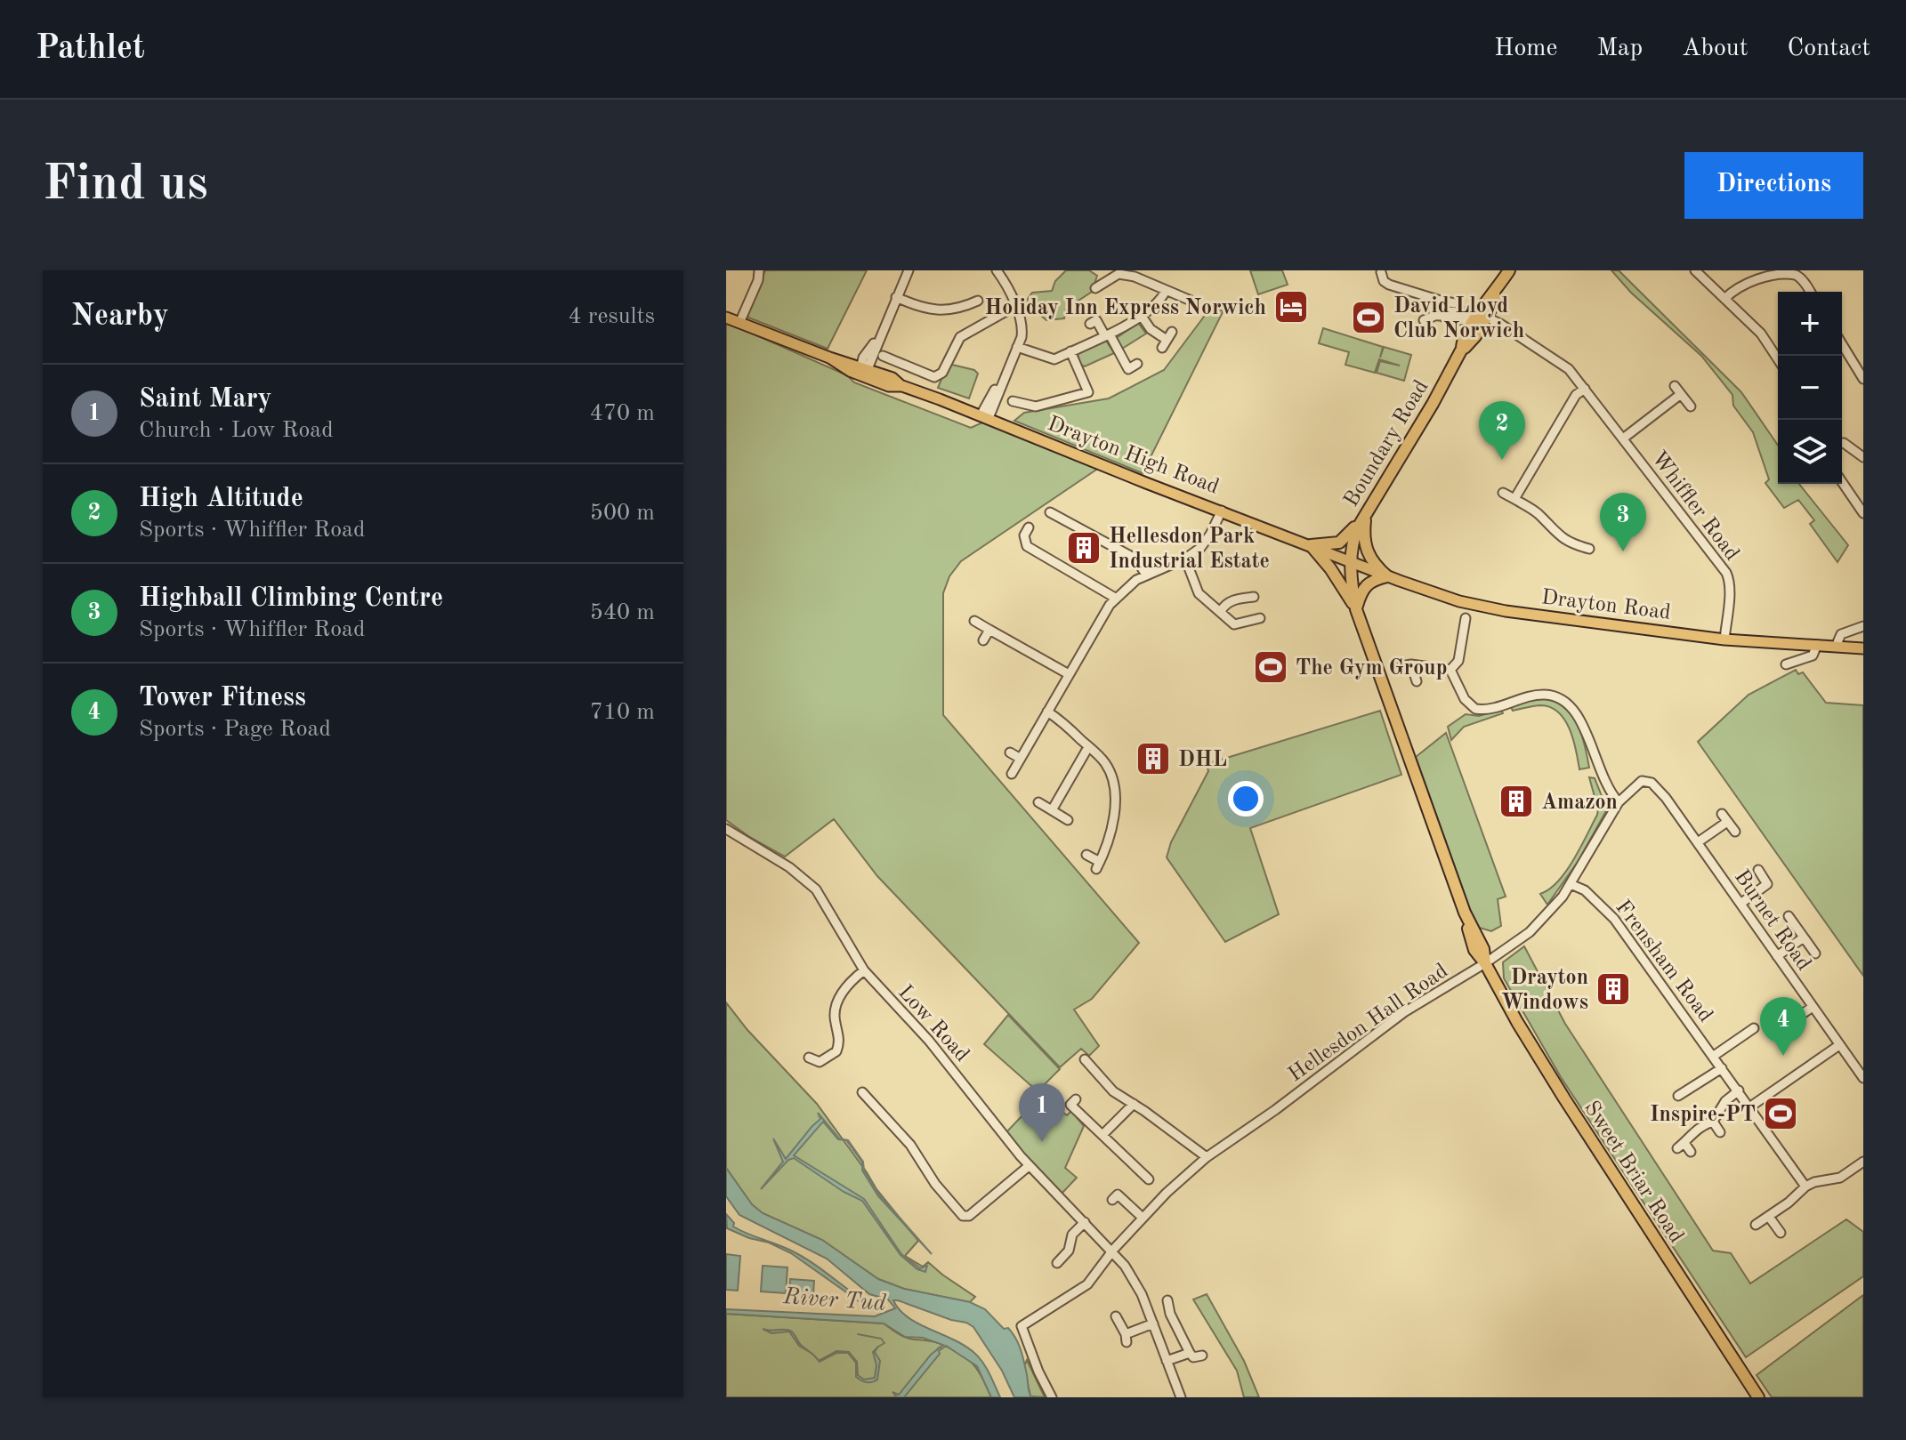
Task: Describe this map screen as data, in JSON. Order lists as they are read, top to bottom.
{
  "streets": {
    "highway": ["Boundary Road", "Sweet Briar Road"],
    "main road": ["Drayton High Road", "Drayton Road"],
    "street": [
      "Whiffler Road",
      "Burnet Road",
      "Frensham Road",
      "Hellesdon Hall Road",
      "Low Road"
    ]
  },
  "crossings": [
    ["Boundary Road", "Drayton High Road"],
    ["Boundary Road", "Whiffler Road"],
    ["Boundary Road", "Drayton Road"],
    ["Boundary Road", "Sweet Briar Road"],
    ["Drayton High Road", "Drayton Road"],
    ["Drayton High Road", "Sweet Briar Road"],
    ["Whiffler Road", "Drayton Road"],
    ["Drayton Road", "Sweet Briar Road"],
    ["Burnet Road", "Hellesdon Hall Road"],
    ["Frensham Road", "Hellesdon Hall Road"],
    ["Hellesdon Hall Road", "Low Road"],
    ["Hellesdon Hall Road", "Sweet Briar Road"]
  ],
  "water": ["River Tud"],
  "places": {
    "hotel": ["Holiday Inn Express Norwich"],
    "sports": ["David Lloyd Club Norwich", "The Gym Group", "Inspire-PT"],
    "building": [
      "Hellesdon Park Industrial Estate",
      "DHL",
      "Amazon",
      "Drayton Windows"
    ]
  },
  "page": {
    "header": "Pathlet",
    "nav": [
      "Home",
      "Map",
      "About",
      "Contact"
    ],
    "buttons": "Directions",
    "title": "Find us",
    "heading": ["Nearby", "4 results"],
    "map_buttons": ["+", "−"],
    "list": [
      {
        "mark": "1",
        "name": "Saint Mary",
        "note": "Church · Low Road",
        "value": "470 m"
      },
      {
        "mark": "2",
        "name": "High Altitude",
        "note": "Sports · Whiffler Road",
        "value": "500 m"
      },
      {
        "mark": "3",
        "name": "Highball Climbing Centre",
        "note": "Sports · Whiffler Road",
        "value": "540 m"
      },
      {
        "mark": "4",
        "name": "Tower Fitness",
        "note": "Sports · Page Road",
        "value": "710 m"
      }
    ],
    "pins": [
      "2",
      "3",
      "4",
      "1"
    ]
  }
}
